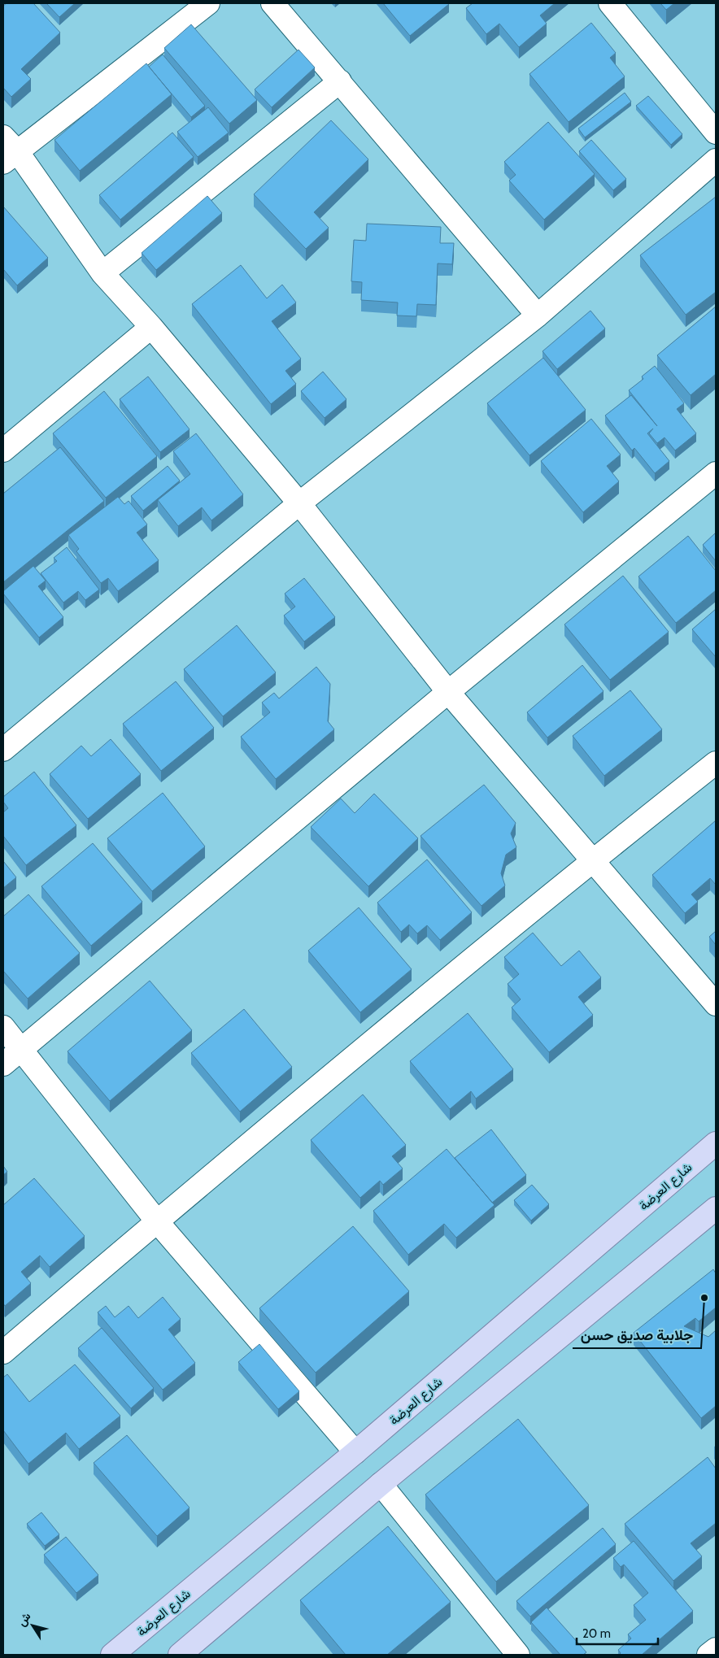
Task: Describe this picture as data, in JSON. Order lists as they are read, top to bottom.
{
  "streets": {
    "main road": ["شارع العرضة"]
  },
  "places": ["جلابية صديق حسن"],
  "scale_bar": "20 m",
  "north": "top left"
}
